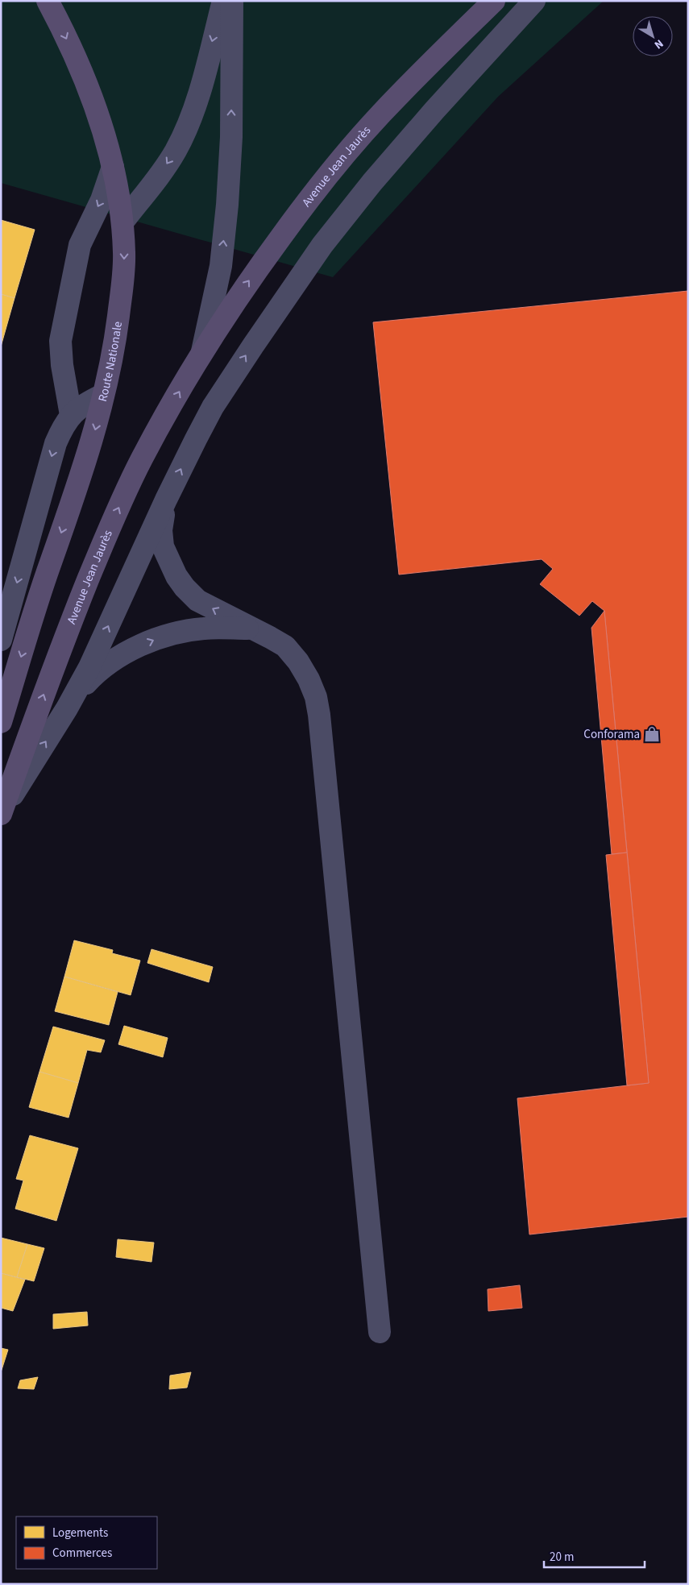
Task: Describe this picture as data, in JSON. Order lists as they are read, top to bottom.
{
  "streets": {
    "main road": ["Avenue Jean Jaurès", "Route Nationale"]
  },
  "one_way": ["Route Nationale"],
  "places": {
    "shop": ["Conforama"]
  },
  "legend": ["Logements", "Commerces"],
  "scale_bar": "20 m",
  "north": "bottom right"
}
